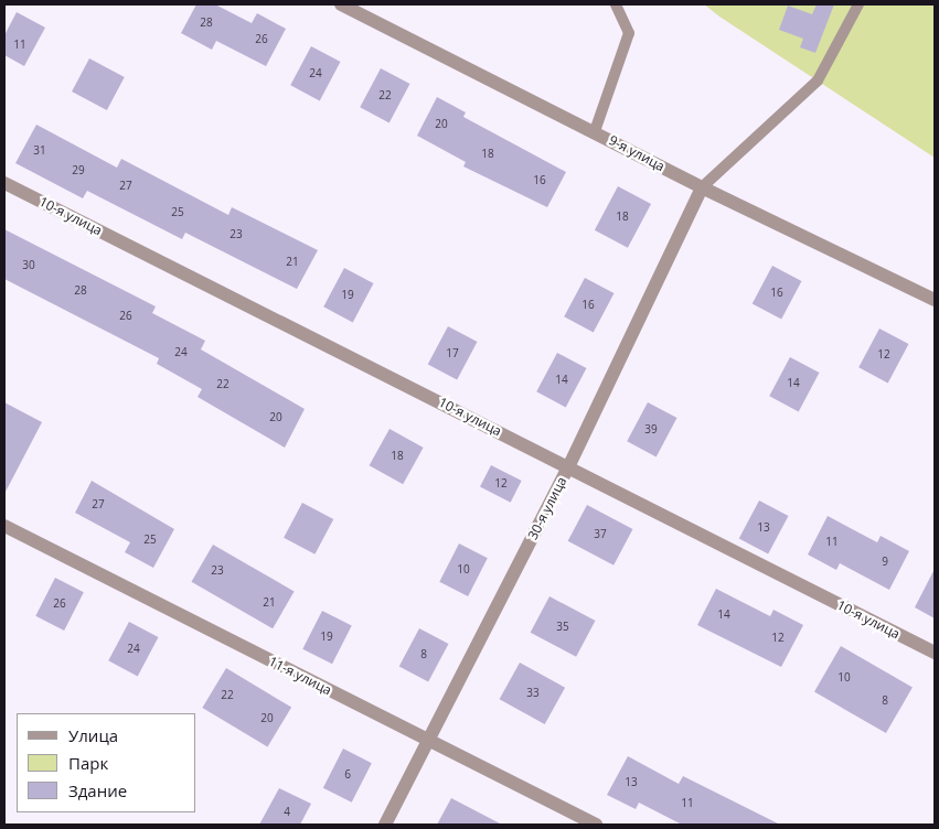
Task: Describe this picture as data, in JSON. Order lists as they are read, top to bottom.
{
  "streets": {
    "street": [
      "9-я улица",
      "10-я улица",
      "30-я улица",
      "11-я улица"
    ]
  },
  "crossings": [
    ["9-я улица", "30-я улица"],
    ["10-я улица", "30-я улица"],
    ["30-я улица", "11-я улица"]
  ],
  "house_numbers": [
    "28",
    "26",
    "11",
    "24",
    "22",
    "20",
    "31",
    "18",
    "29",
    "16",
    "27",
    "25",
    "18",
    "23",
    "21",
    "30",
    "28",
    "16",
    "19",
    "16",
    "26",
    "24",
    "17",
    "12",
    "14",
    "14",
    "22",
    "20",
    "39",
    "18",
    "12",
    "27",
    "13",
    "37",
    "25",
    "11",
    "9",
    "10",
    "23",
    "21",
    "26",
    "14",
    "35",
    "19",
    "12",
    "24",
    "8",
    "10",
    "33",
    "22",
    "8",
    "20",
    "6",
    "13",
    "11",
    "4"
  ],
  "legend": ["Улица", "Парк", "Здание"]
}
